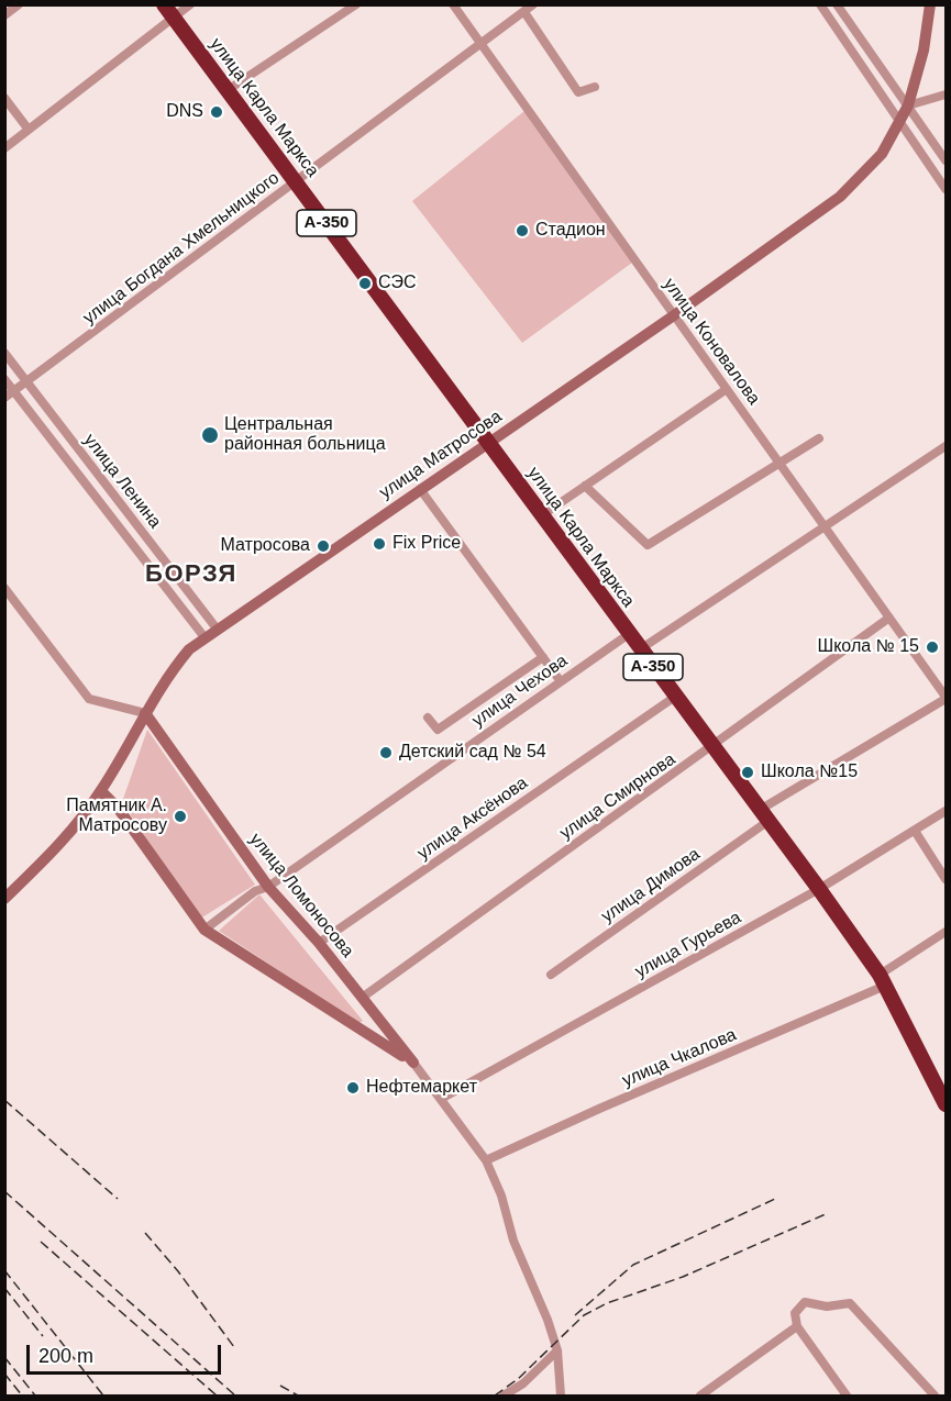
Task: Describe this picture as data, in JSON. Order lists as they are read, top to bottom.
{
  "streets": {
    "highway": ["улица Карла Маркса", "А-350"],
    "street": [
      "улица Богдана Хмельницкого",
      "улица Коновалова",
      "улица Матросова",
      "улица Ленина",
      "улица Чехова",
      "улица Смирнова",
      "улица Аксёнова",
      "улица Димова",
      "улица Ломоносова",
      "улица Гурьева",
      "улица Чкалова"
    ]
  },
  "crossings": [
    ["улица Карла Маркса", "улица Богдана Хмельницкого"],
    ["улица Карла Маркса", "улица Матросова"],
    ["улица Карла Маркса", "улица Чехова"],
    ["улица Карла Маркса", "улица Смирнова"],
    ["улица Карла Маркса", "улица Аксёнова"],
    ["улица Карла Маркса", "улица Димова"],
    ["улица Карла Маркса", "улица Гурьева"],
    ["улица Карла Маркса", "улица Чкалова"],
    ["улица Богдана Хмельницкого", "улица Коновалова"],
    ["улица Богдана Хмельницкого", "улица Ленина"],
    ["улица Коновалова", "улица Матросова"],
    ["улица Коновалова", "улица Смирнова"],
    ["улица Коновалова", "улица Димова"],
    ["улица Матросова", "улица Ленина"],
    ["улица Матросова", "улица Ломоносова"],
    ["улица Чехова", "улица Ломоносова"],
    ["улица Смирнова", "улица Ломоносова"],
    ["улица Аксёнова", "улица Ломоносова"],
    ["улица Ломоносова", "улица Гурьева"],
    ["улица Ломоносова", "улица Чкалова"]
  ],
  "districts": ["БОРЗЯ"],
  "places": [
    "DNS",
    "Стадион",
    "СЭС",
    "Центральная районная больница",
    "Fix Price",
    "Матросова",
    "Школа № 15",
    "Детский сад № 54",
    "Школа №15",
    "Памятник А. Матросову",
    "Нефтемаркет"
  ],
  "scale_bar": "200 m"
}
